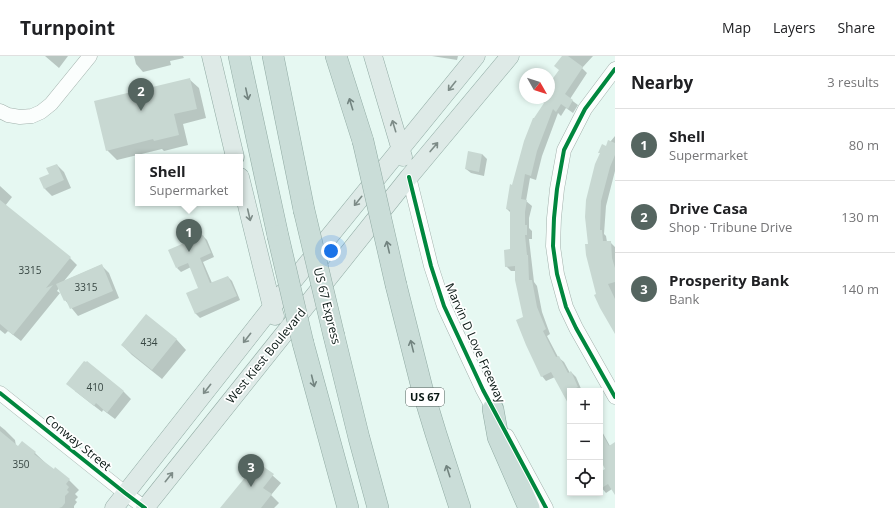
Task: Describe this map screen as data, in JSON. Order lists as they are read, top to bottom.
{
  "streets": {
    "highway": ["US 67 Express", "US 67"],
    "main road": ["Marvin D Love Freeway", "West Kiest Boulevard"],
    "street": ["Conway Street"]
  },
  "crossings": [
    ["Marvin D Love Freeway", "West Kiest Boulevard"],
    ["West Kiest Boulevard", "Conway Street"]
  ],
  "house_numbers": [
    "3315",
    "3315",
    "434",
    "410",
    "350"
  ],
  "north": "bottom right",
  "page": {
    "header": "Turnpoint",
    "nav": ["Map", "Layers", "Share"],
    "heading": ["Nearby", "3 results"],
    "pins": ["2", "1", "3"],
    "list": [
      {
        "mark": "1",
        "name": "Shell",
        "note": "Supermarket",
        "value": "80 m"
      },
      {
        "mark": "2",
        "name": "Drive Casa",
        "note": "Shop · Tribune Drive",
        "value": "130 m"
      },
      {
        "mark": "3",
        "name": "Prosperity Bank",
        "note": "Bank",
        "value": "140 m"
      }
    ],
    "popup": ["Shell", "Supermarket"],
    "map_buttons": ["+", "−"]
  }
}
